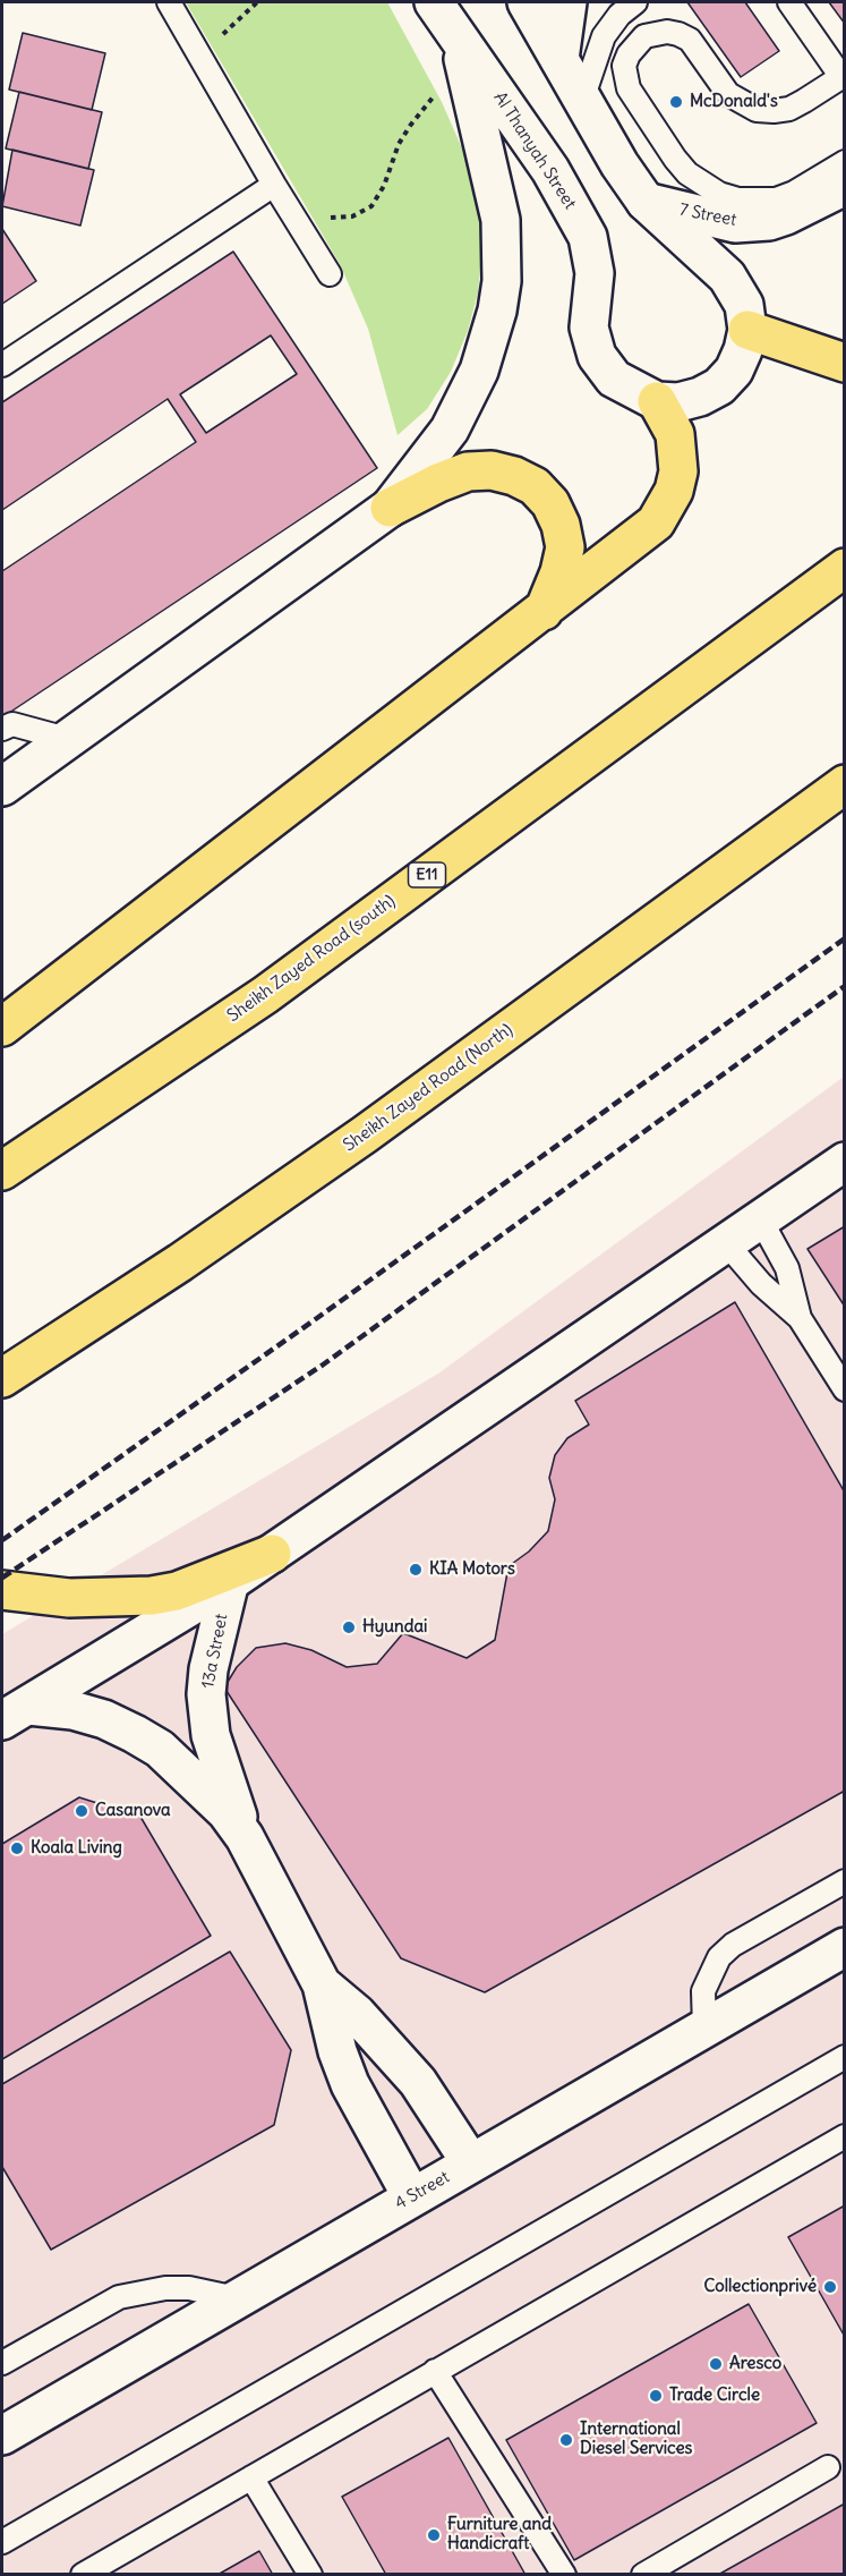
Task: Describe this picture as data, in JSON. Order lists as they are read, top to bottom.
{
  "streets": {
    "highway": ["E11", "Sheikh Zayed Road (south)", "Sheikh Zayed Road (North)"],
    "street": [
      "Al Thanyah Street",
      "7 Street",
      "13a Street",
      "4 Street"
    ]
  },
  "crossings": [
    ["13a Street", "4 Street"]
  ],
  "places": [
    "McDonald's",
    "KIA Motors",
    "Hyundai",
    "Casanova",
    "Koala Living",
    "Collectionprivé",
    "Aresco",
    "Trade Circle",
    "International Diesel Services",
    "Furniture and Handicraft"
  ]
}
